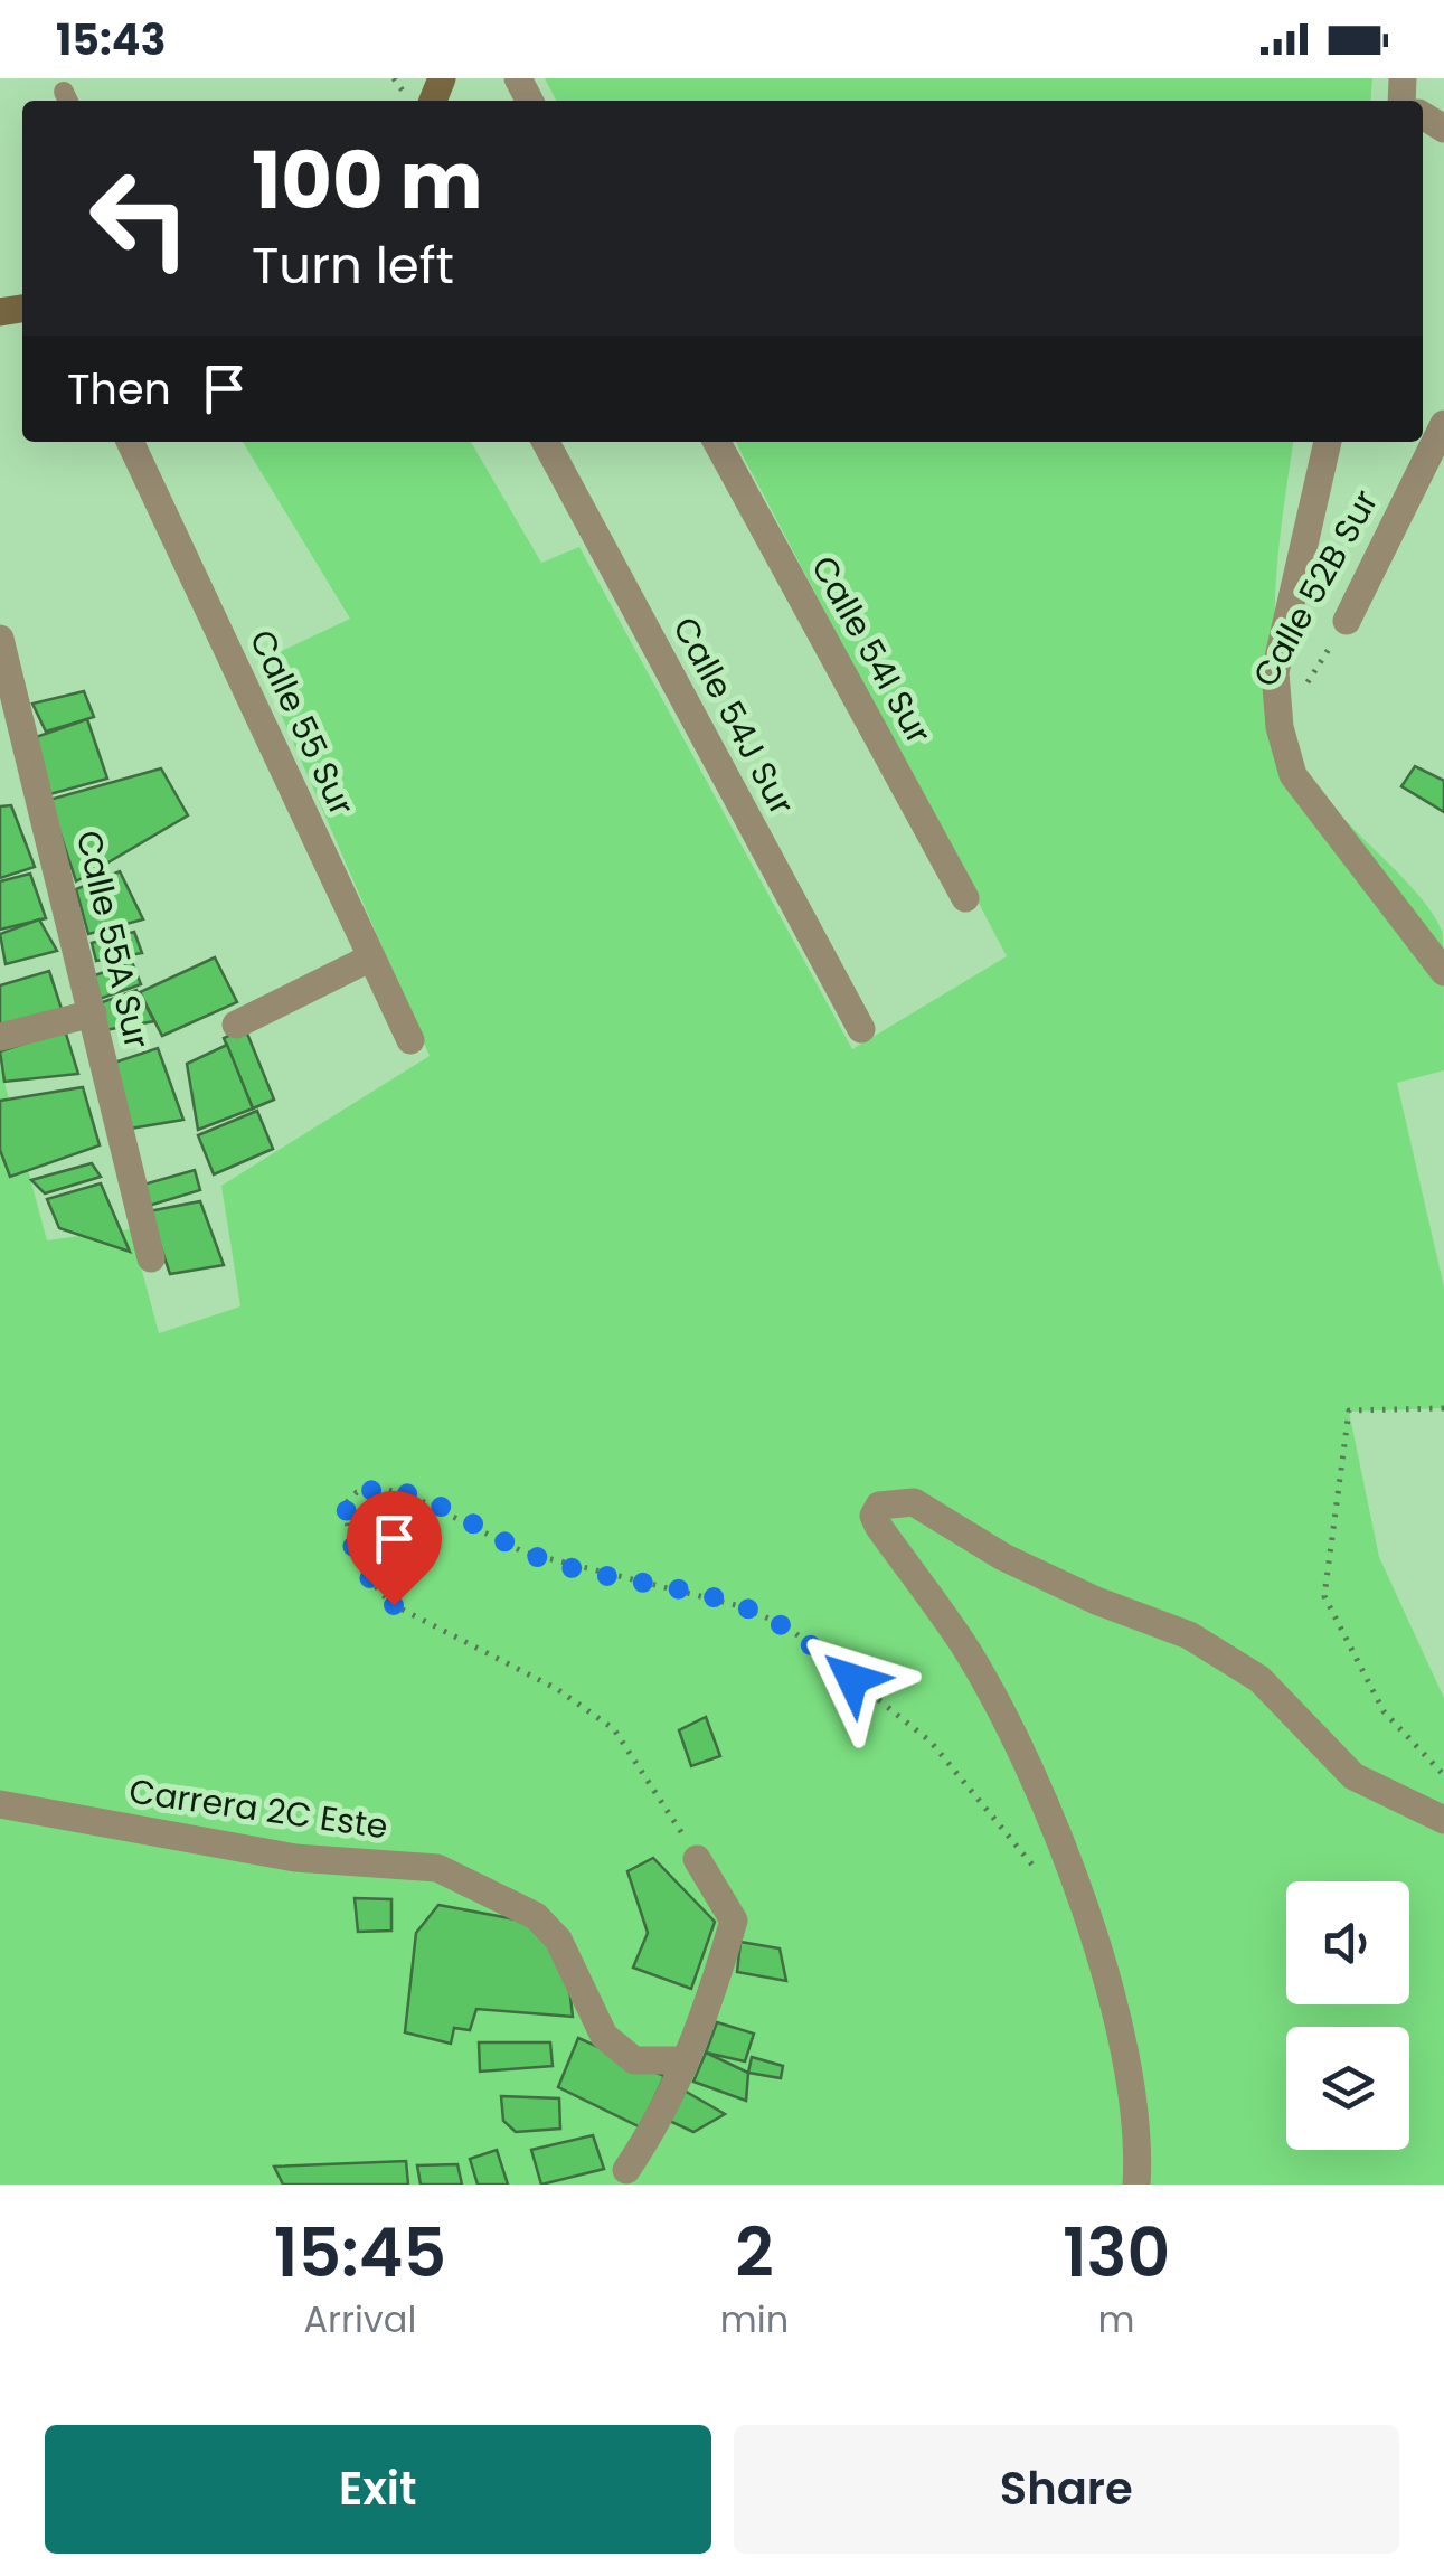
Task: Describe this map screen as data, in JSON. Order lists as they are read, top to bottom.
{
  "streets": {
    "street": [
      "Calle 52B Sur",
      "Calle 54I Sur",
      "Calle 54J Sur",
      "Calle 55 Sur",
      "Calle 55A Sur",
      "Carrera 2C Este"
    ]
  },
  "page": {
    "status": "15:43",
    "turn": ["100 m", "Turn left"],
    "then": "Then",
    "eta": [
      "15:45",
      "Arrival",
      "2",
      "min",
      "130",
      "m"
    ],
    "buttons": ["Exit", "Share"]
  }
}
